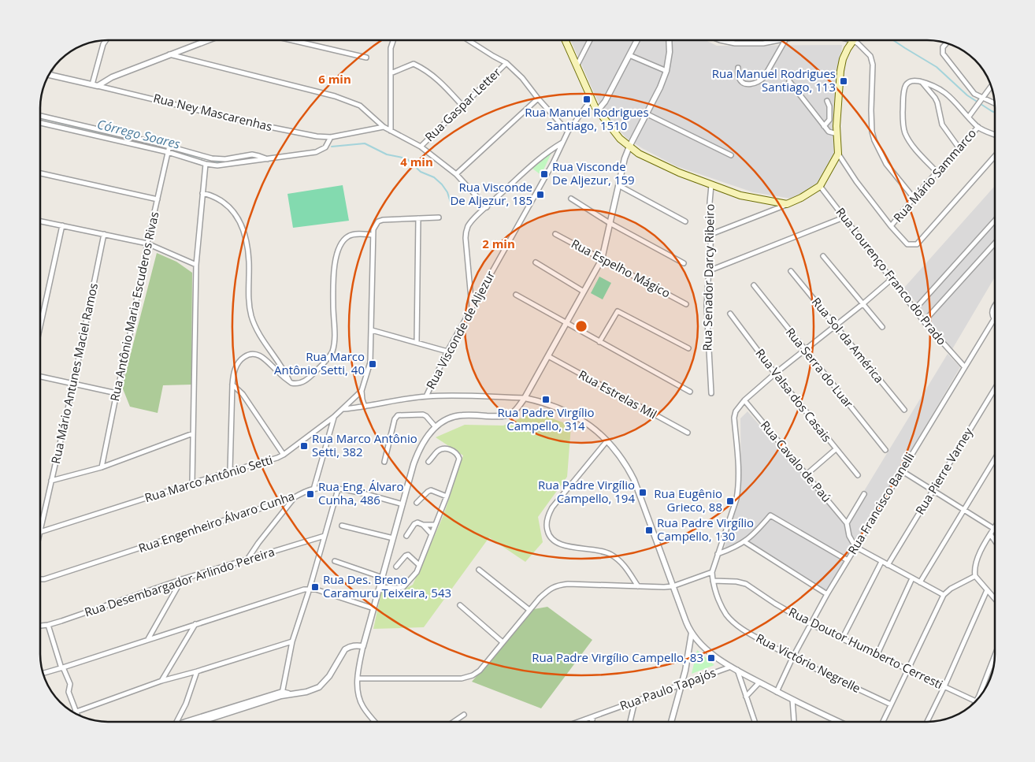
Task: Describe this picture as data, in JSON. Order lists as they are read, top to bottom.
{
  "streets": {
    "street": [
      "Rua Gaspar Letter",
      "Rua Ney Mascarenhas",
      "Rua Mário Sammarco",
      "Rua Espelho Mágico",
      "Rua Lourenço Franco do Prado",
      "Rua Senador Darcy Ribeiro",
      "Rua Antônio Maria Escuderos Rivas",
      "Rua Visconde de Aljezur",
      "Rua Sol da América",
      "Rua Serra do Luar",
      "Rua Mário Antunes Maciel Ramos",
      "Rua Estrelas Mil",
      "Rua Valsa dos Casais",
      "Rua Cavalo de Paú",
      "Rua Pierre Varney",
      "Rua Marco Antônio Setti",
      "Rua Francisco Banelli",
      "Rua Engenheiro Álvaro Cunha",
      "Rua Desembargador Arlindo Pereira",
      "Rua Doutor Humberto Cerresti",
      "Rua Victório Negrelle",
      "Rua Paulo Tapajós"
    ]
  },
  "crossings": [
    ["Rua Lourenço Franco do Prado", "Rua Francisco Banelli"],
    ["Rua Mário Antunes Maciel Ramos", "Rua Marco Antônio Setti"],
    ["Rua Cavalo de Paú", "Rua Francisco Banelli"],
    ["Rua Francisco Banelli", "Rua Doutor Humberto Cerresti"],
    ["Rua Francisco Banelli", "Rua Victório Negrelle"],
    ["Rua Doutor Humberto Cerresti", "Rua Victório Negrelle"]
  ],
  "water": ["Córrego Soares"],
  "places": {
    "transit": [
      "Rua Manuel Rodrigues Santiago, 113",
      "Rua Manuel Rodrigues Santiago, 1510",
      "Rua Visconde De Aljezur, 159",
      "Rua Visconde De Aljezur, 185",
      "Rua Marco Antônio Setti, 40",
      "Rua Padre Virgílio Campello, 314",
      "Rua Marco Antônio Setti, 382",
      "Rua Padre Virgílio Campello, 194",
      "Rua Eng. Álvaro Cunha, 486",
      "Rua Eugênio Grieco, 88",
      "Rua Padre Virgílio Campello, 130",
      "Rua Des. Breno Caramuru Teixeira, 543",
      "Rua Padre Virgílio Campello, 83"
    ]
  },
  "rings": ["6 min", "4 min", "2 min"]
}
